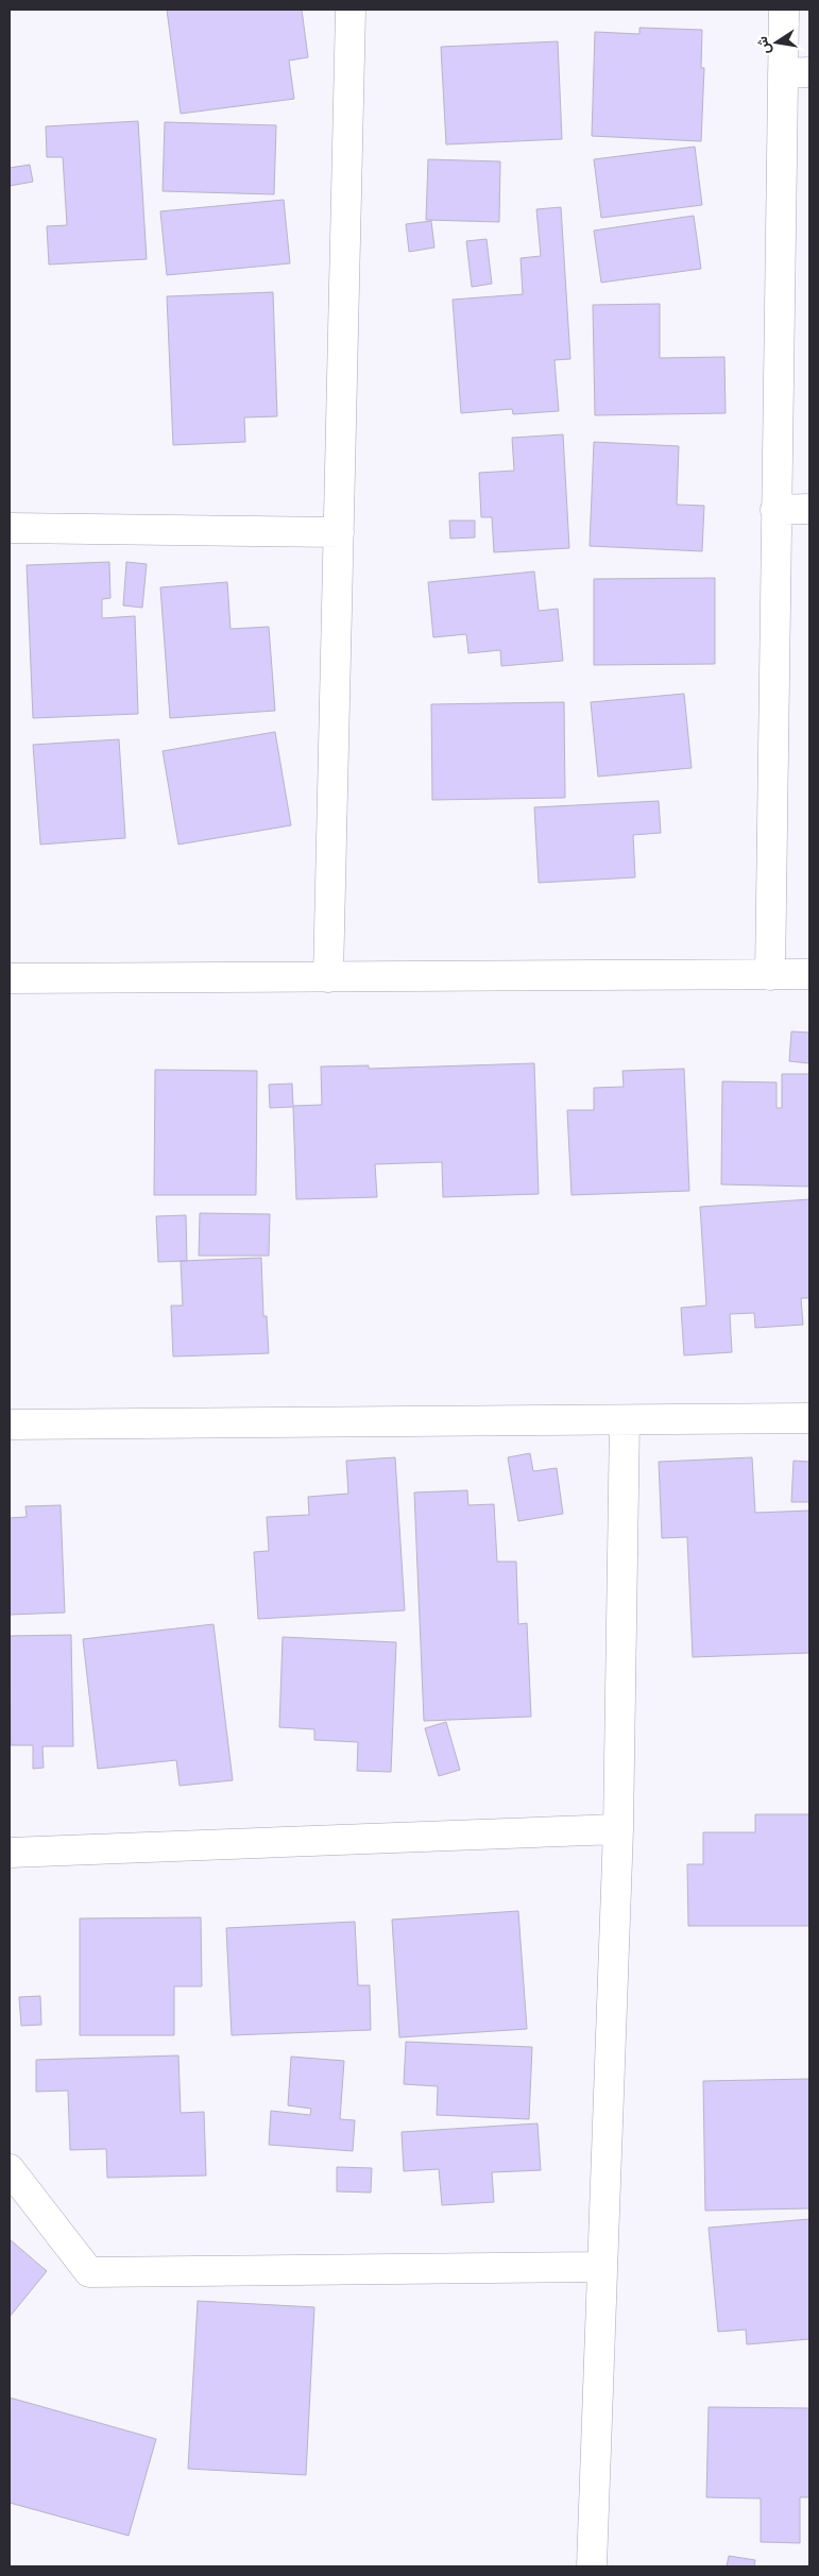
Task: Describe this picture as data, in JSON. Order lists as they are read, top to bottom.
{
  "north": "left"
}
